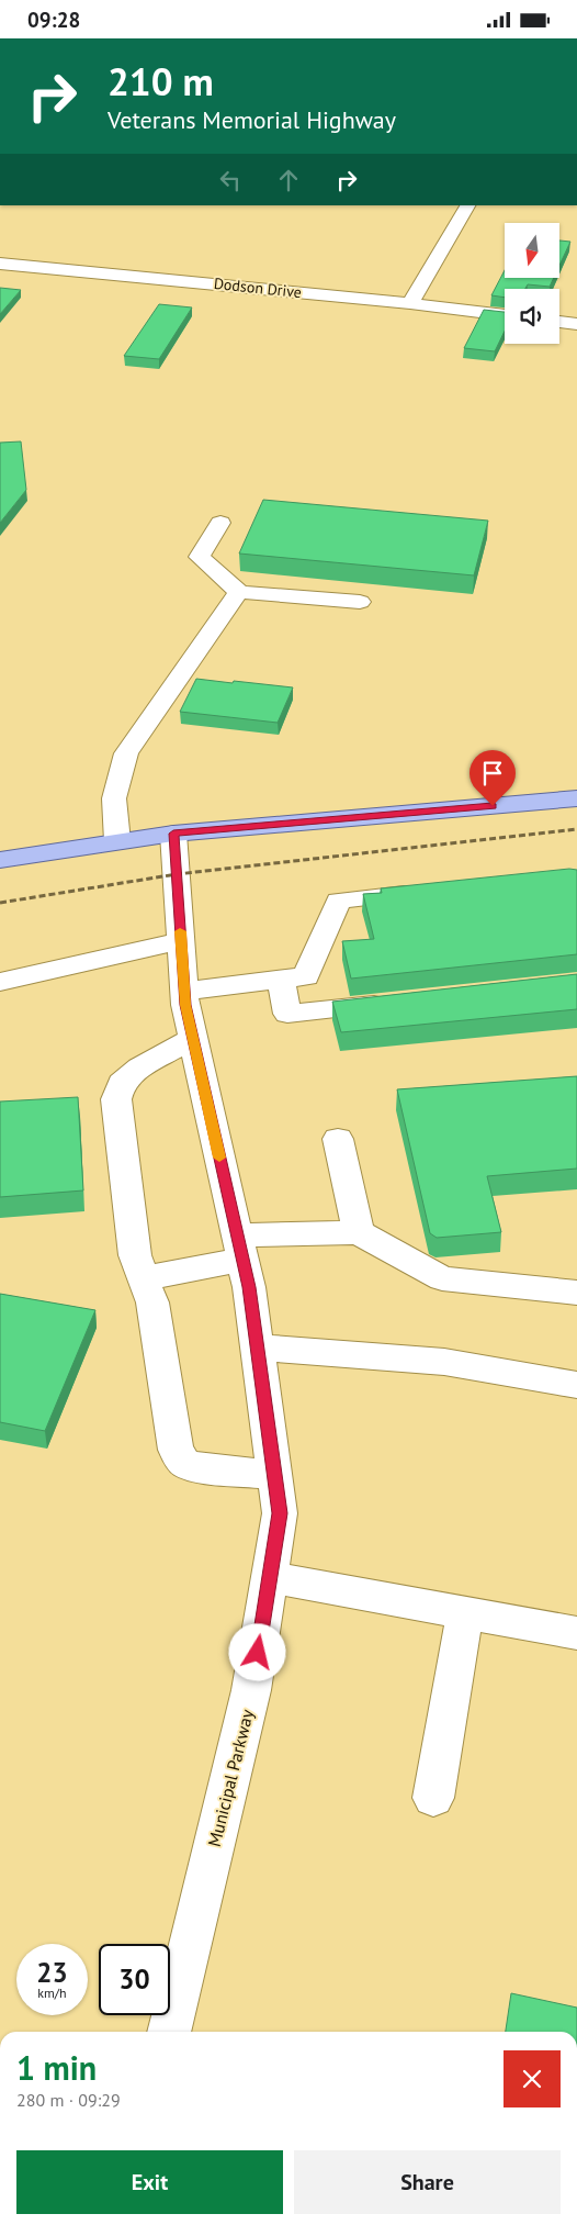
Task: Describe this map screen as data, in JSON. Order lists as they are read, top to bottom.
{
  "streets": {
    "street": ["Dodson Drive", "Municipal Parkway"]
  },
  "north": "bottom",
  "page": {
    "status": "09:28",
    "turn": ["210 m", "Veterans Memorial Highway"],
    "speed": "23 km/h",
    "limit": "30",
    "heading": ["1 min", "280 m · 09:29"],
    "buttons": ["Exit", "Share"]
  }
}
